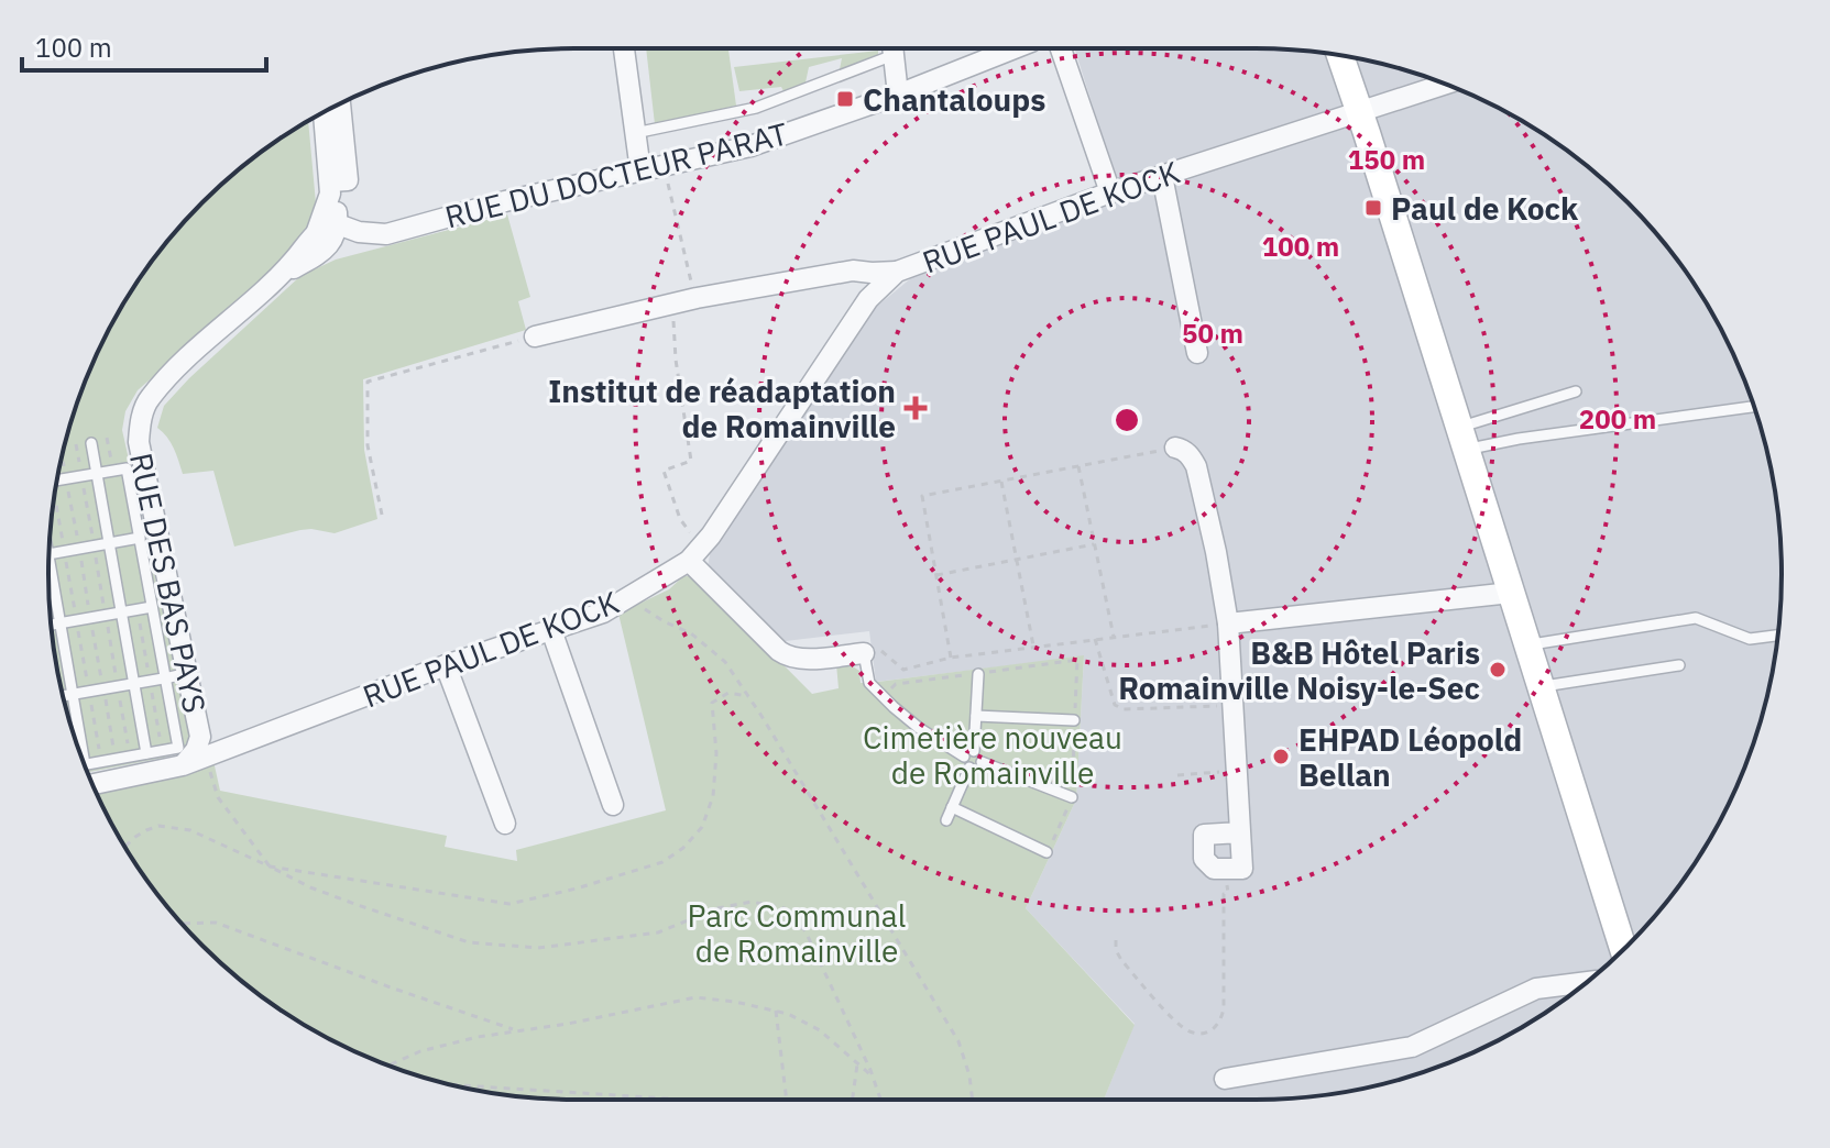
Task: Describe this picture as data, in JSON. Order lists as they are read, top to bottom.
{
  "streets": {
    "street": ["RUE DU DOCTEUR PARAT", "RUE PAUL DE KOCK", "RUE DES BAS PAYS"]
  },
  "crossings": [
    ["RUE DU DOCTEUR PARAT", "RUE DES BAS PAYS"],
    ["RUE PAUL DE KOCK", "RUE DES BAS PAYS"]
  ],
  "parks": ["Cimetière nouveau de Romainville", "Parc Communal de Romainville"],
  "places": {
    "transit": ["Chantaloups", "Paul de Kock"],
    "health": ["Institut de réadaptation de Romainville"],
    "other": ["B&B Hôtel Paris Romainville Noisy-le-Sec", "EHPAD Léopold Bellan"]
  },
  "scale_bar": "100 m",
  "rings": [
    "150 m",
    "100 m",
    "50 m",
    "200 m"
  ]
}
